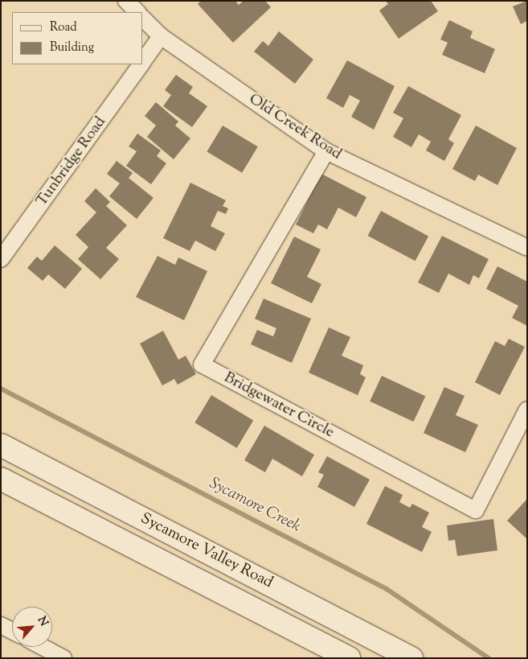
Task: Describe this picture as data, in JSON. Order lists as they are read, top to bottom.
{
  "streets": {
    "main road": ["Sycamore Valley Road"],
    "street": ["Old Creek Road", "Tunbridge Road", "Bridgewater Circle"]
  },
  "crossings": [
    ["Old Creek Road", "Tunbridge Road"],
    ["Old Creek Road", "Bridgewater Circle"]
  ],
  "water": ["Sycamore Creek"],
  "legend": ["Road", "Building"],
  "north": "top right"
}
